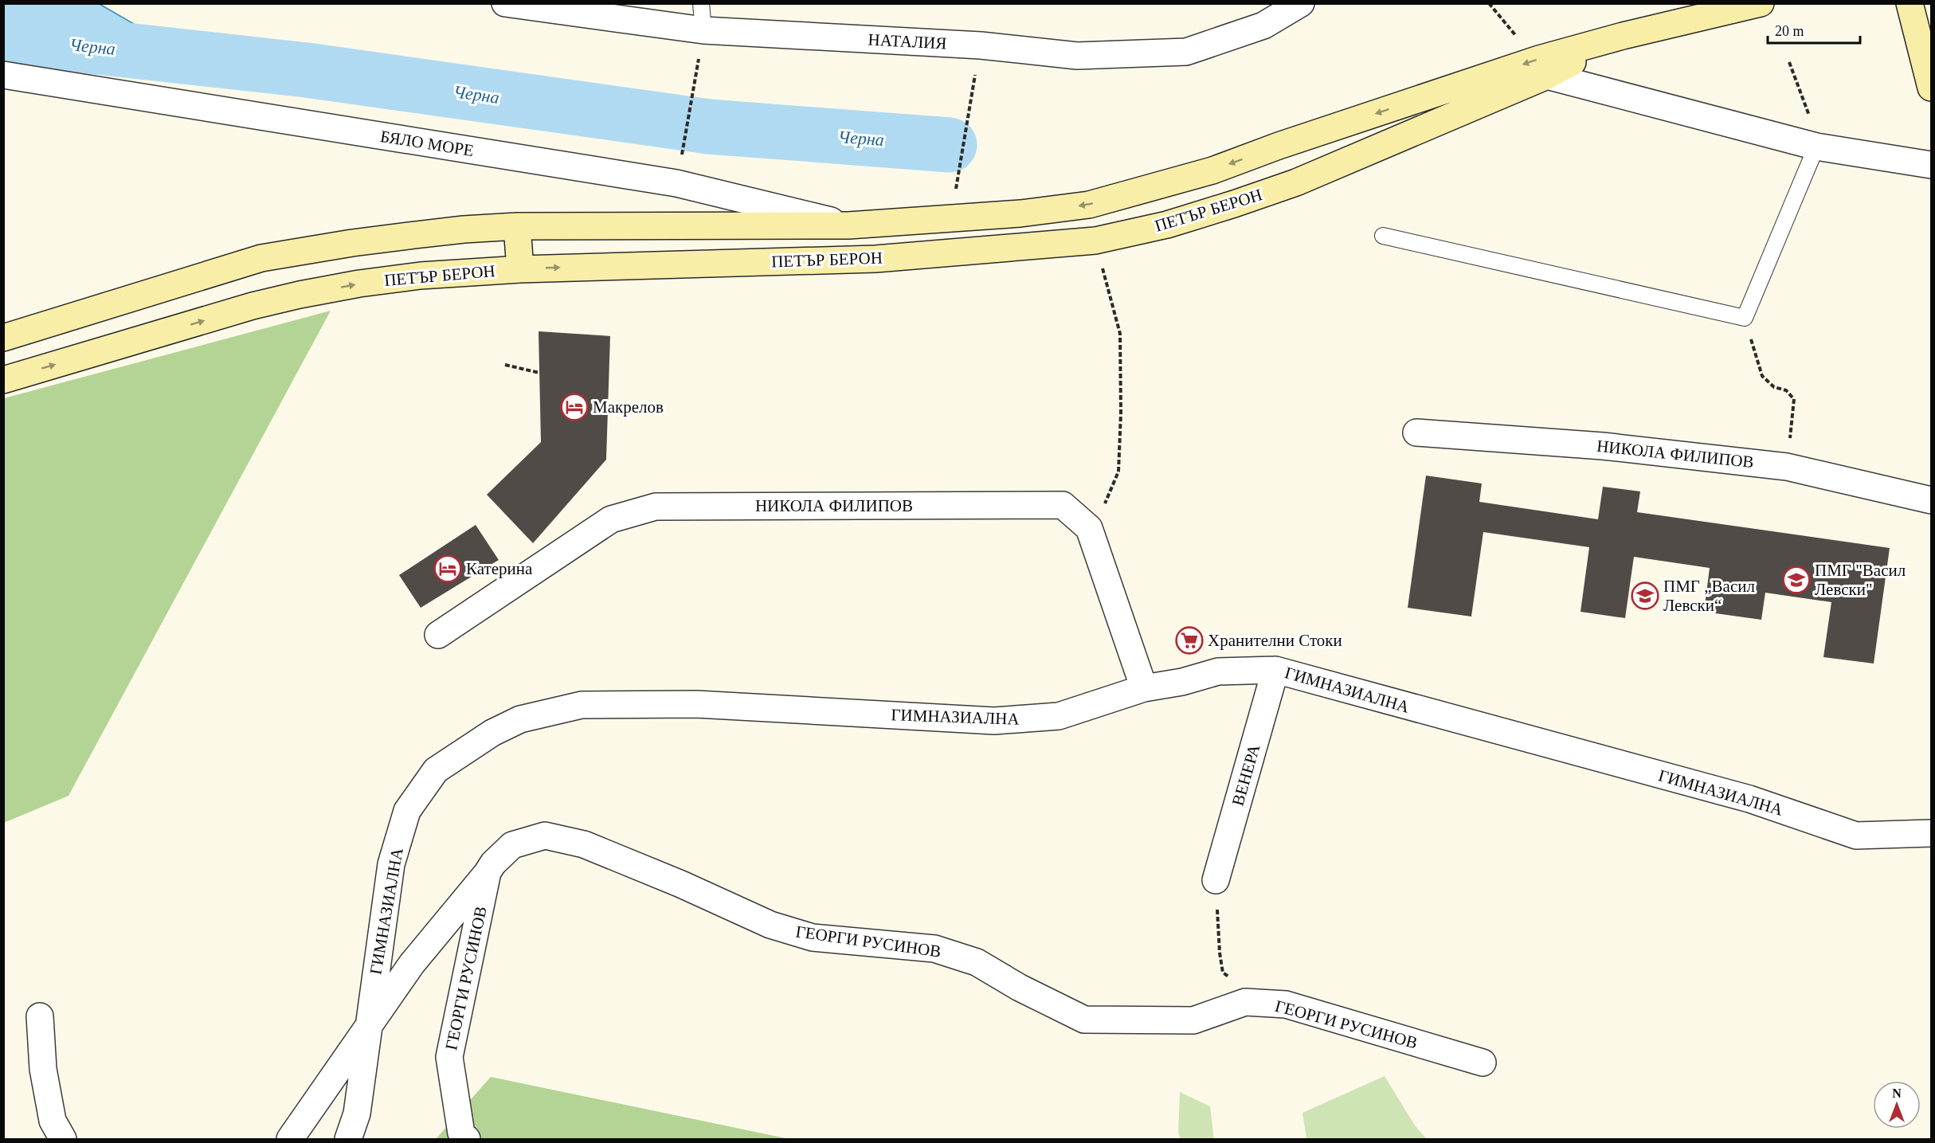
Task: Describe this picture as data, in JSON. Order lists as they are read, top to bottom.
{
  "streets": {
    "main road": ["ПЕТЪР БЕРОН"],
    "street": [
      "НАТАЛИЯ",
      "БЯЛО МОРЕ",
      "НИКОЛА ФИЛИПОВ",
      "ГИМНАЗИАЛНА",
      "ВЕНЕРА",
      "ГЕОРГИ РУСИНОВ"
    ]
  },
  "crossings": [
    ["БЯЛО МОРЕ", "ПЕТЪР БЕРОН"],
    ["НИКОЛА ФИЛИПОВ", "ГИМНАЗИАЛНА"],
    ["ГИМНАЗИАЛНА", "ВЕНЕРА"],
    ["ГИМНАЗИАЛНА", "ГЕОРГИ РУСИНОВ"]
  ],
  "water": ["Черна"],
  "places": {
    "hotel": ["Макрелов", "Катерина"],
    "school or university": ["ПМГ \"Васил Левски\"", "ПМГ „Васил Левски“"],
    "supermarket": ["Хранителни Стоки"]
  },
  "scale_bar": "20 m",
  "north": "top"
}
